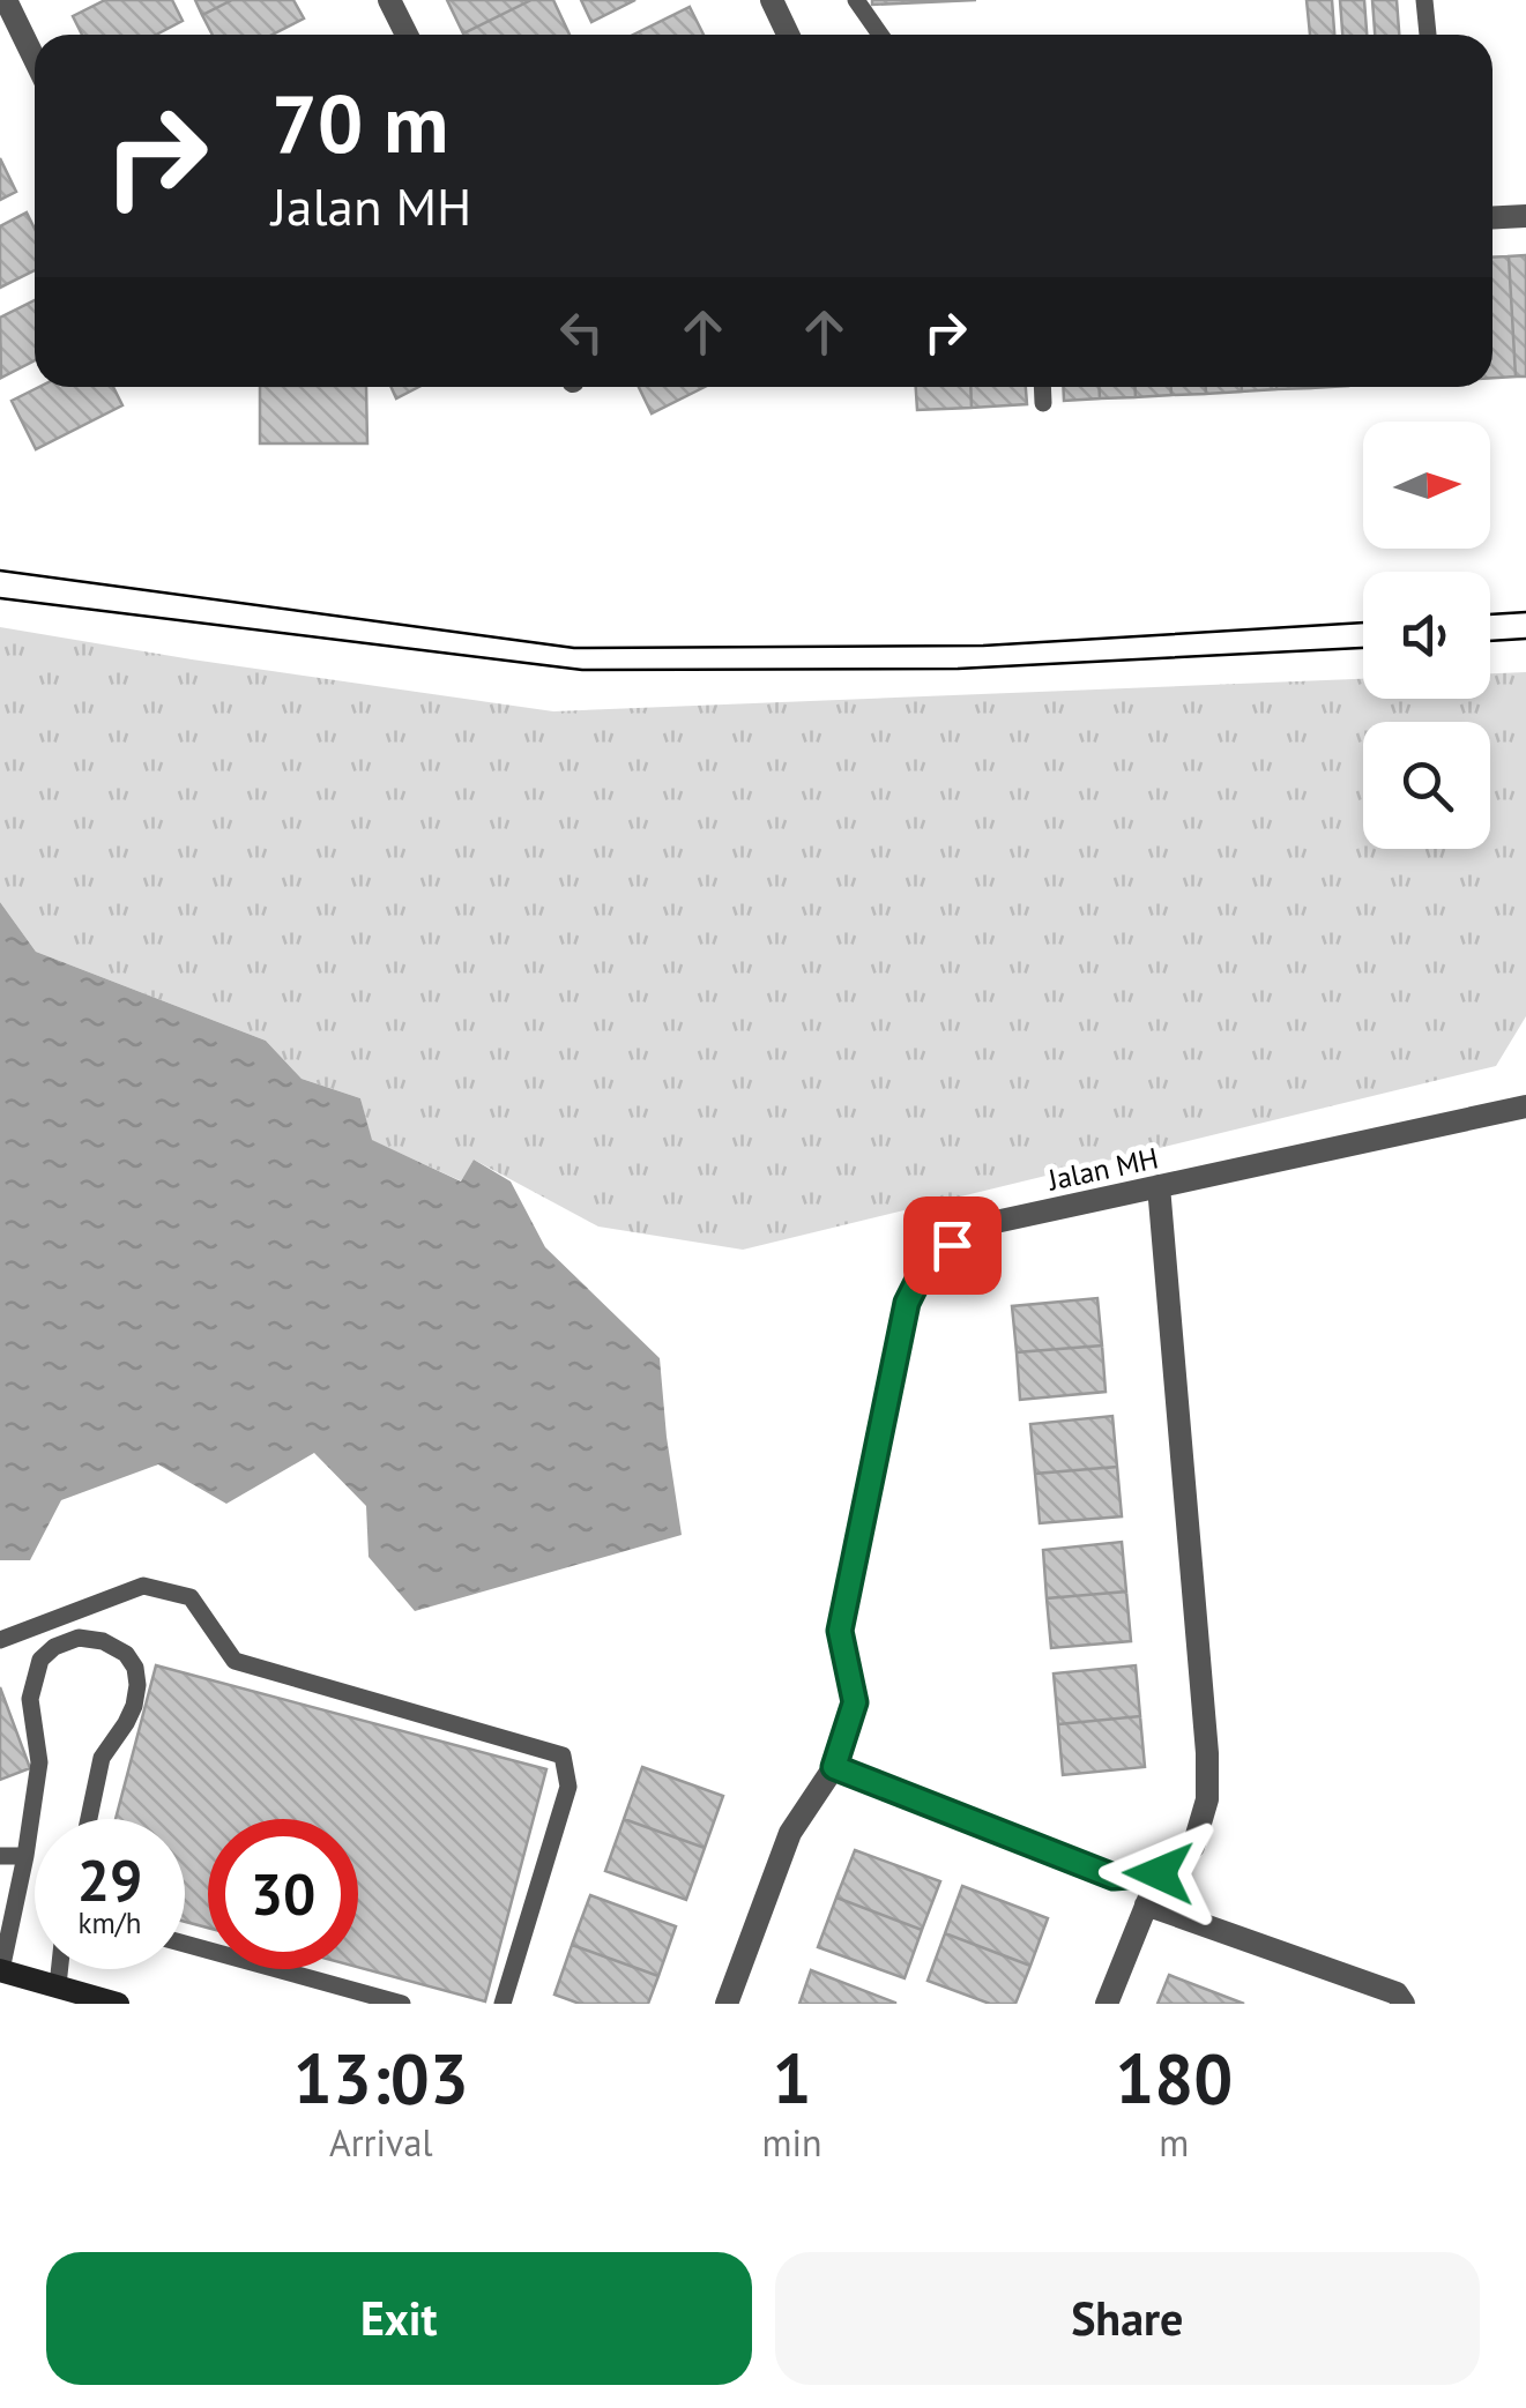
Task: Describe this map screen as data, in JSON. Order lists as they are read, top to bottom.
{
  "streets": {
    "street": ["Jalan MH"]
  },
  "north": "right",
  "page": {
    "turn": ["70 m", "Jalan MH"],
    "speed": "29 km/h",
    "limit": "30",
    "eta": [
      "13:03",
      "Arrival",
      "1",
      "min",
      "180",
      "m"
    ],
    "buttons": ["Exit", "Share"]
  }
}
